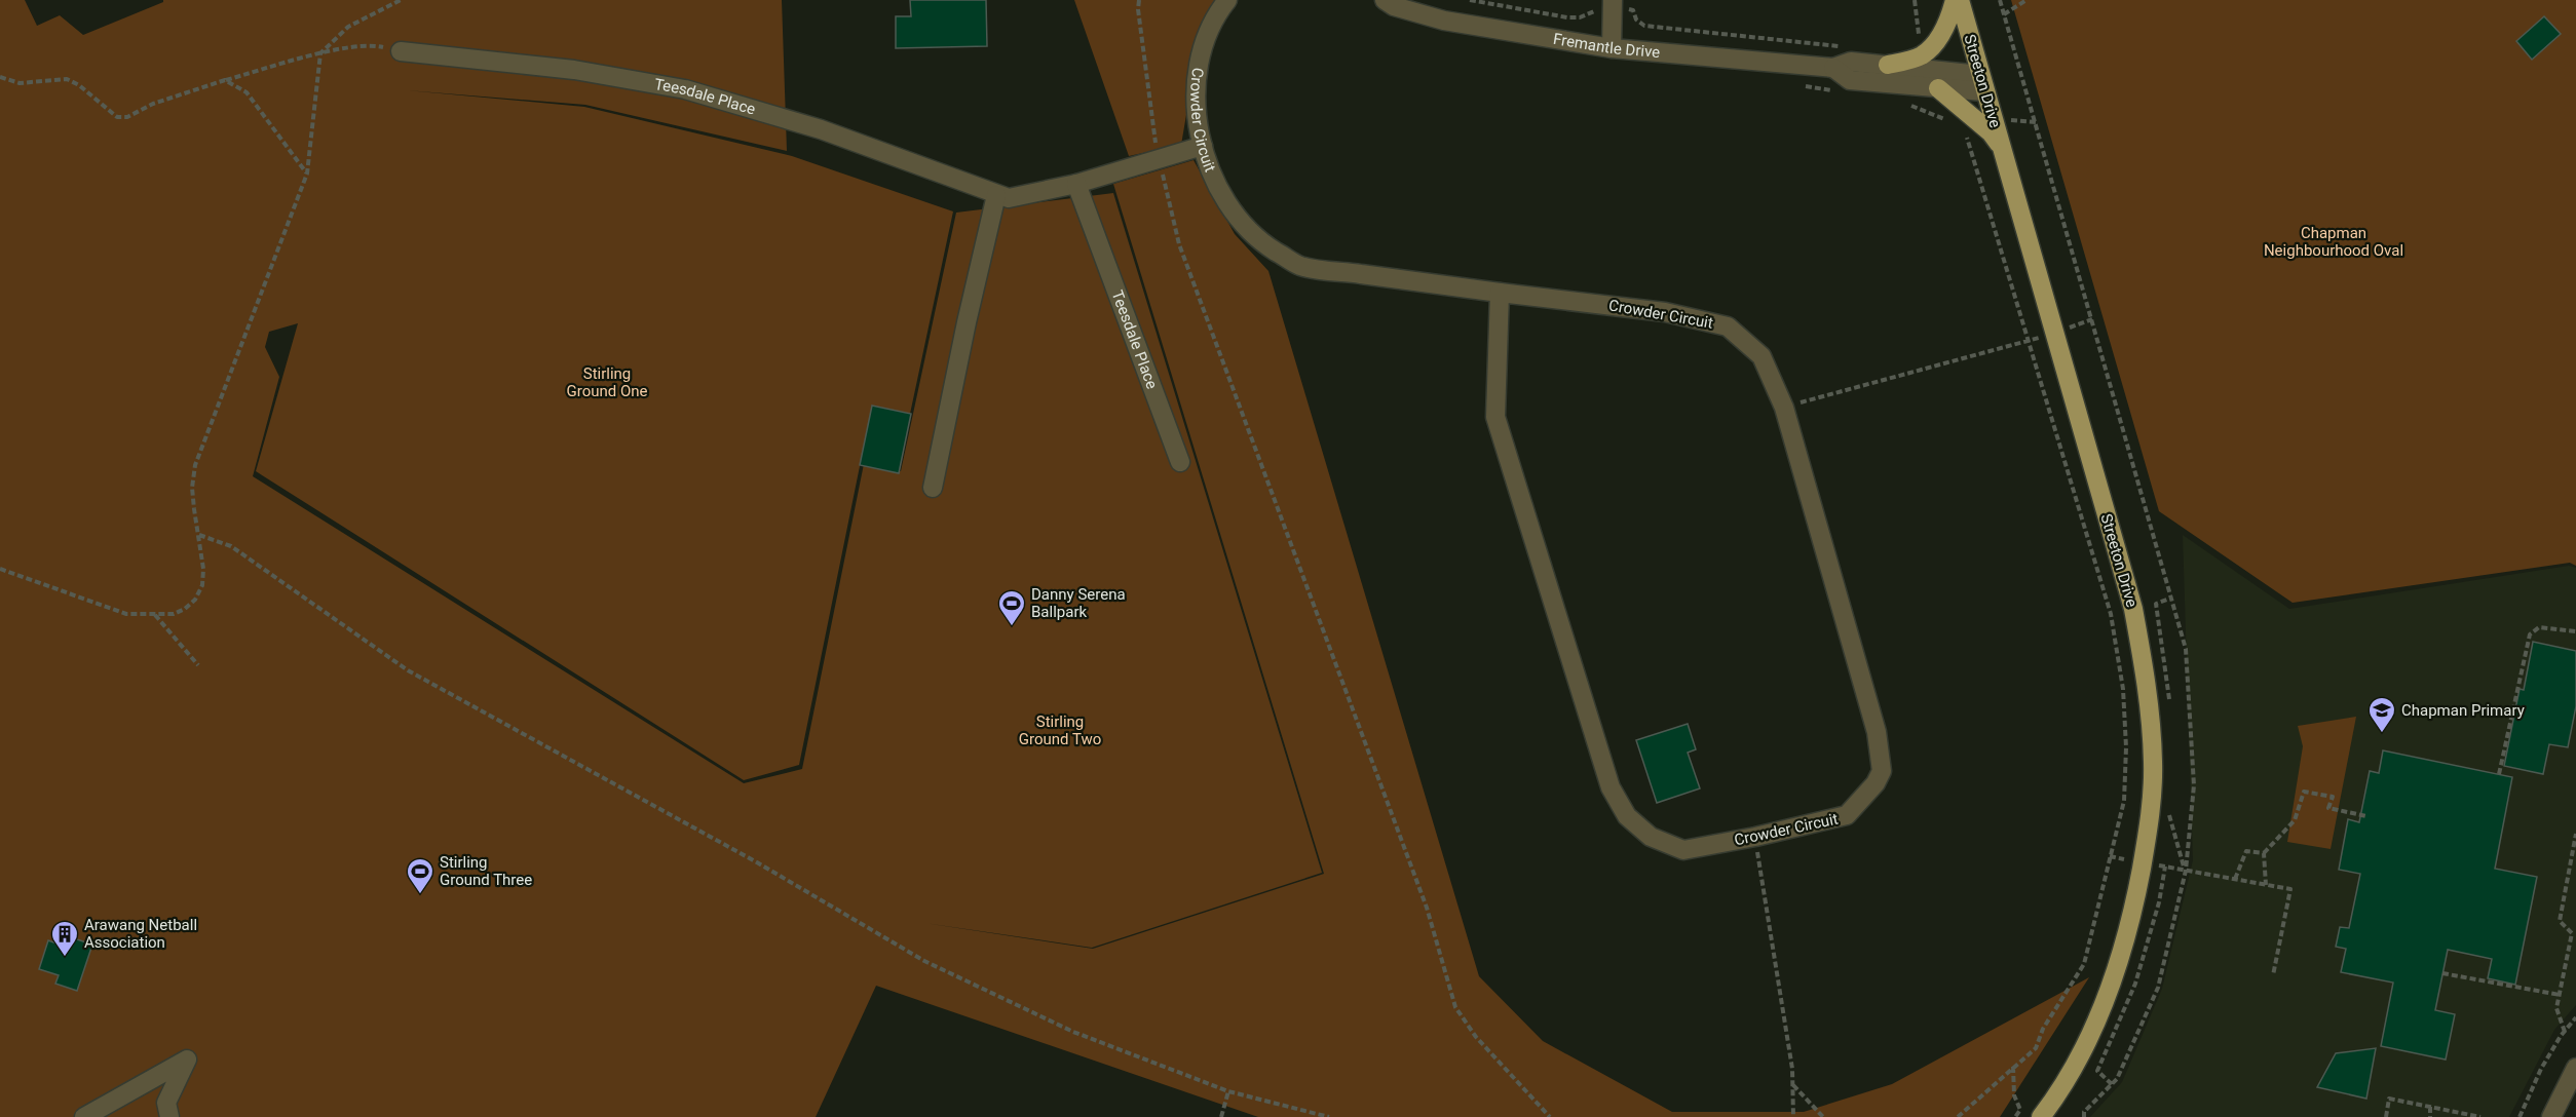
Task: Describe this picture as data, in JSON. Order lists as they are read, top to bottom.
{
  "streets": {
    "main road": ["Streeton Drive"],
    "street": ["Fremantle Drive", "Teesdale Place", "Crowder Circuit"]
  },
  "crossings": [
    ["Fremantle Drive", "Streeton Drive"],
    ["Teesdale Place", "Crowder Circuit"]
  ],
  "parks": ["Chapman Neighbourhood Oval", "Stirling Ground One", "Stirling Ground Two"],
  "places": {
    "sports": ["Danny Serena Ballpark", "Stirling Ground Three"],
    "school or university": ["Chapman Primary"],
    "building": ["Arawang Netball Association"]
  }
}
